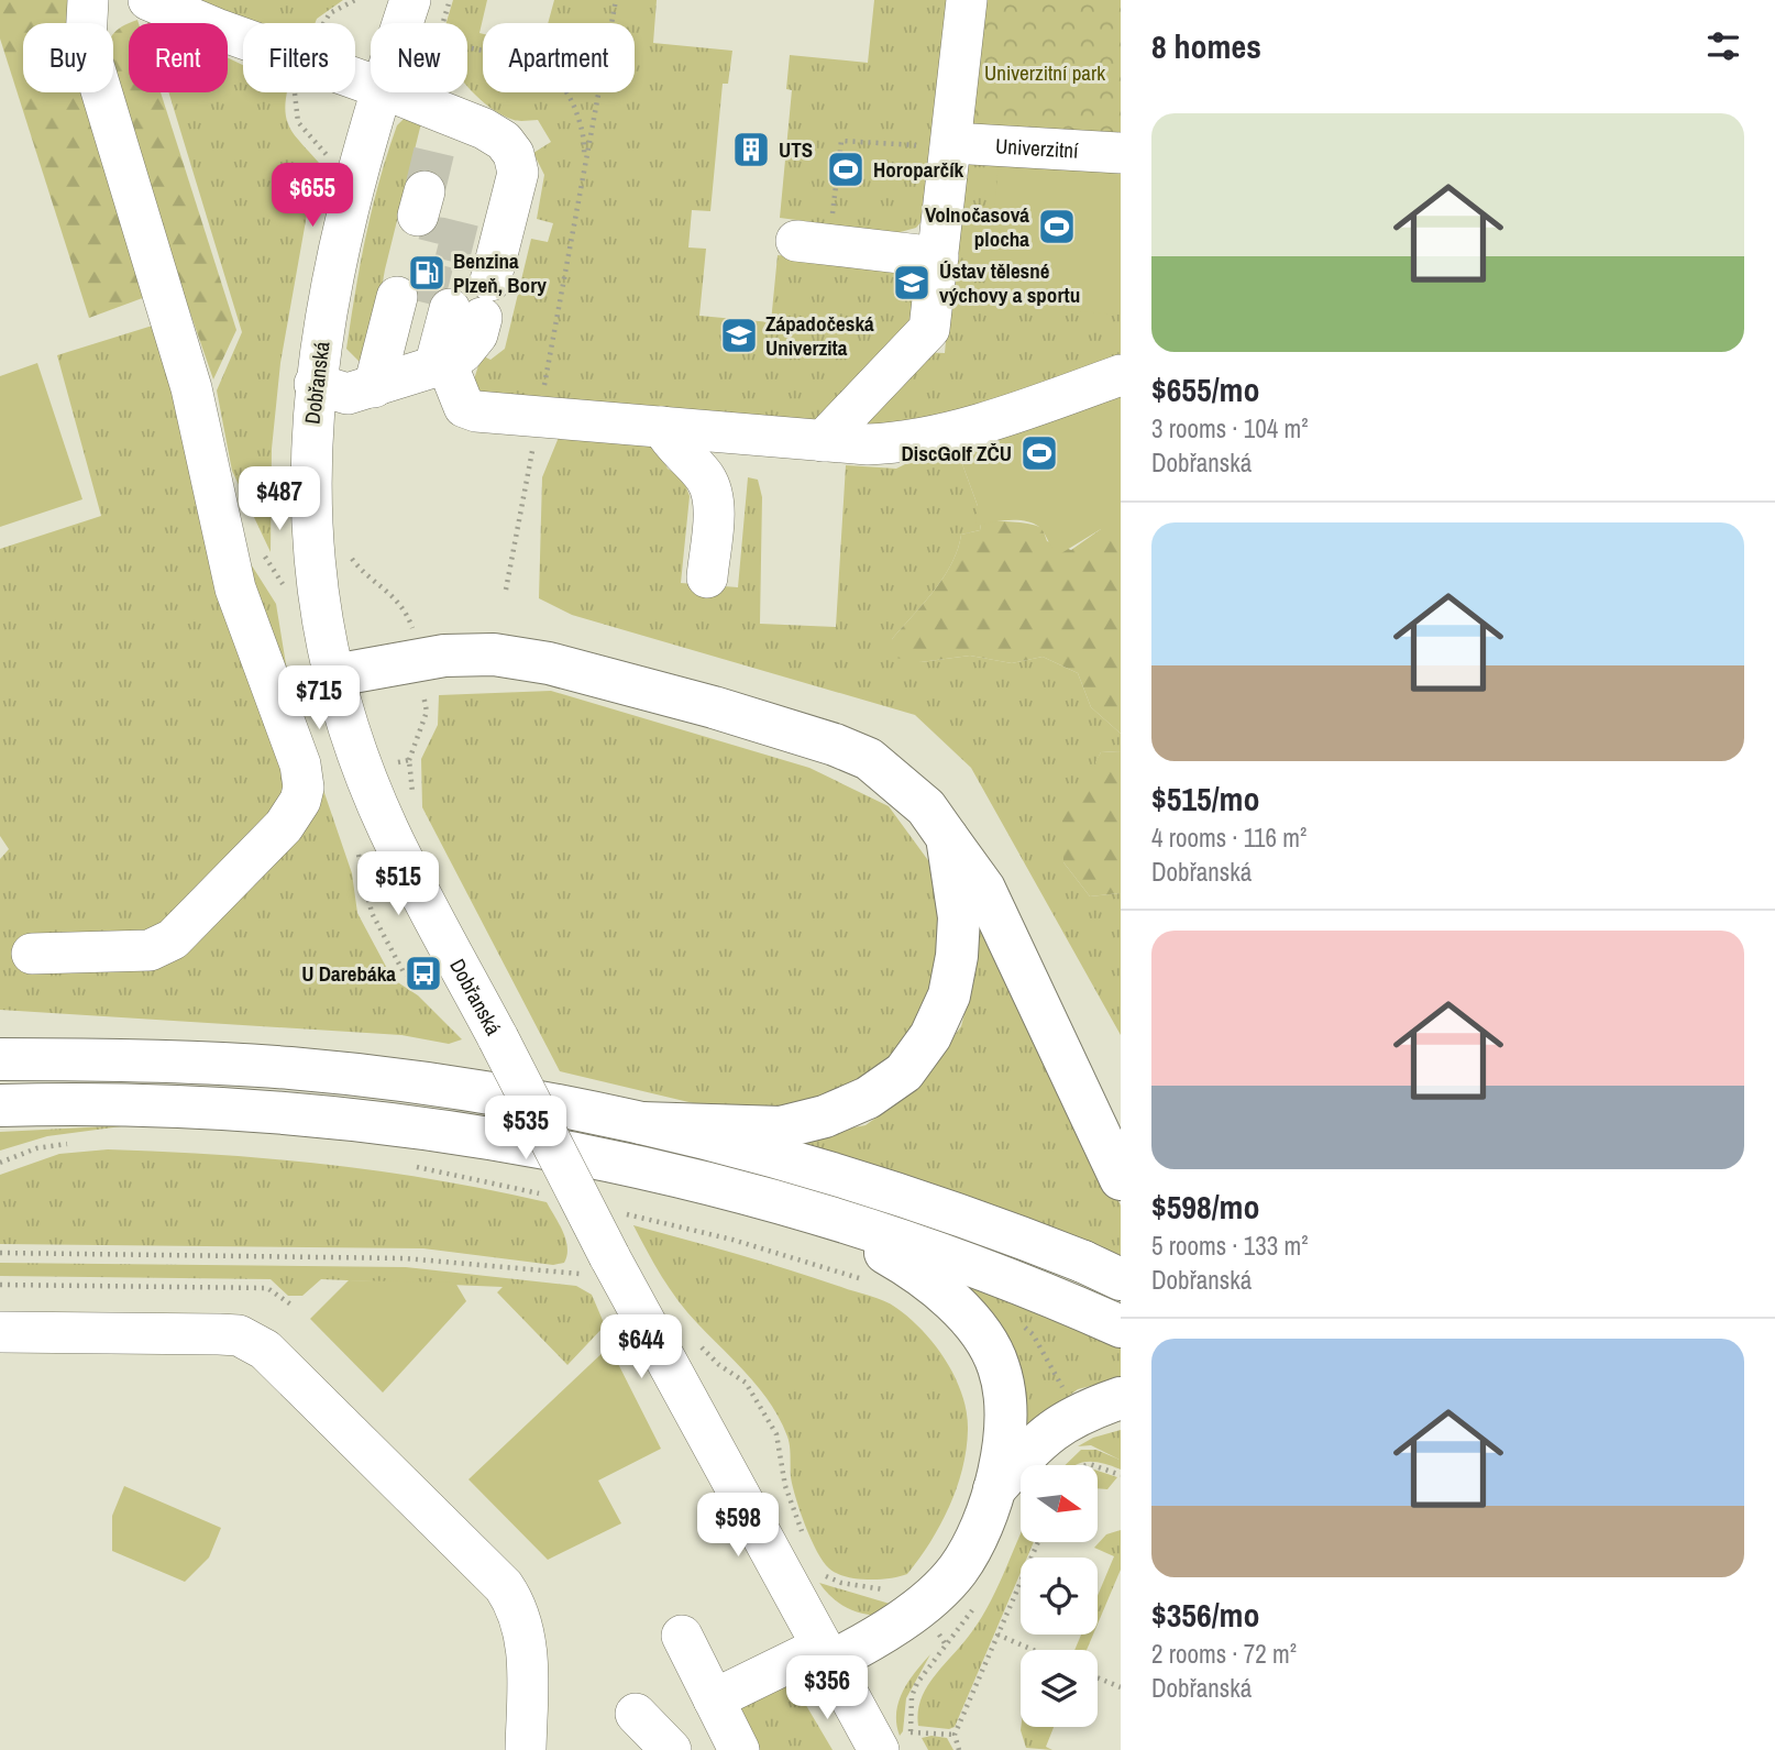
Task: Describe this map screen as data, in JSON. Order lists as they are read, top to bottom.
{
  "streets": {
    "street": ["Univerzitní", "Dobřanská"]
  },
  "parks": ["Univerzitní park"],
  "places": {
    "building": ["UTS"],
    "sports": ["Horoparčík", "Volnočasová plocha", "DiscGolf ZČU"],
    "fuel station": ["Benzina Plzeň, Bory"],
    "school or university": ["Ústav tělesné výchovy a sportu", "Západočeská Univerzita"],
    "bus stop": ["U Darebáka"]
  },
  "north": "right",
  "page": {
    "heading": "8 homes",
    "chip": [
      "Buy",
      "Rent",
      "Filters",
      "New",
      "Apartment"
    ],
    "list": [
      {
        "name": "$655/mo",
        "note": "3 rooms · 104 m² · Dobřanská"
      },
      {
        "name": "$515/mo",
        "note": "4 rooms · 116 m² · Dobřanská"
      },
      {
        "name": "$598/mo",
        "note": "5 rooms · 133 m² · Dobřanská"
      },
      {
        "name": "$356/mo",
        "note": "2 rooms · 72 m² · Dobřanská"
      }
    ],
    "price": [
      "$655",
      "$487",
      "$715",
      "$515",
      "$535",
      "$644",
      "$598",
      "$356"
    ]
  }
}
